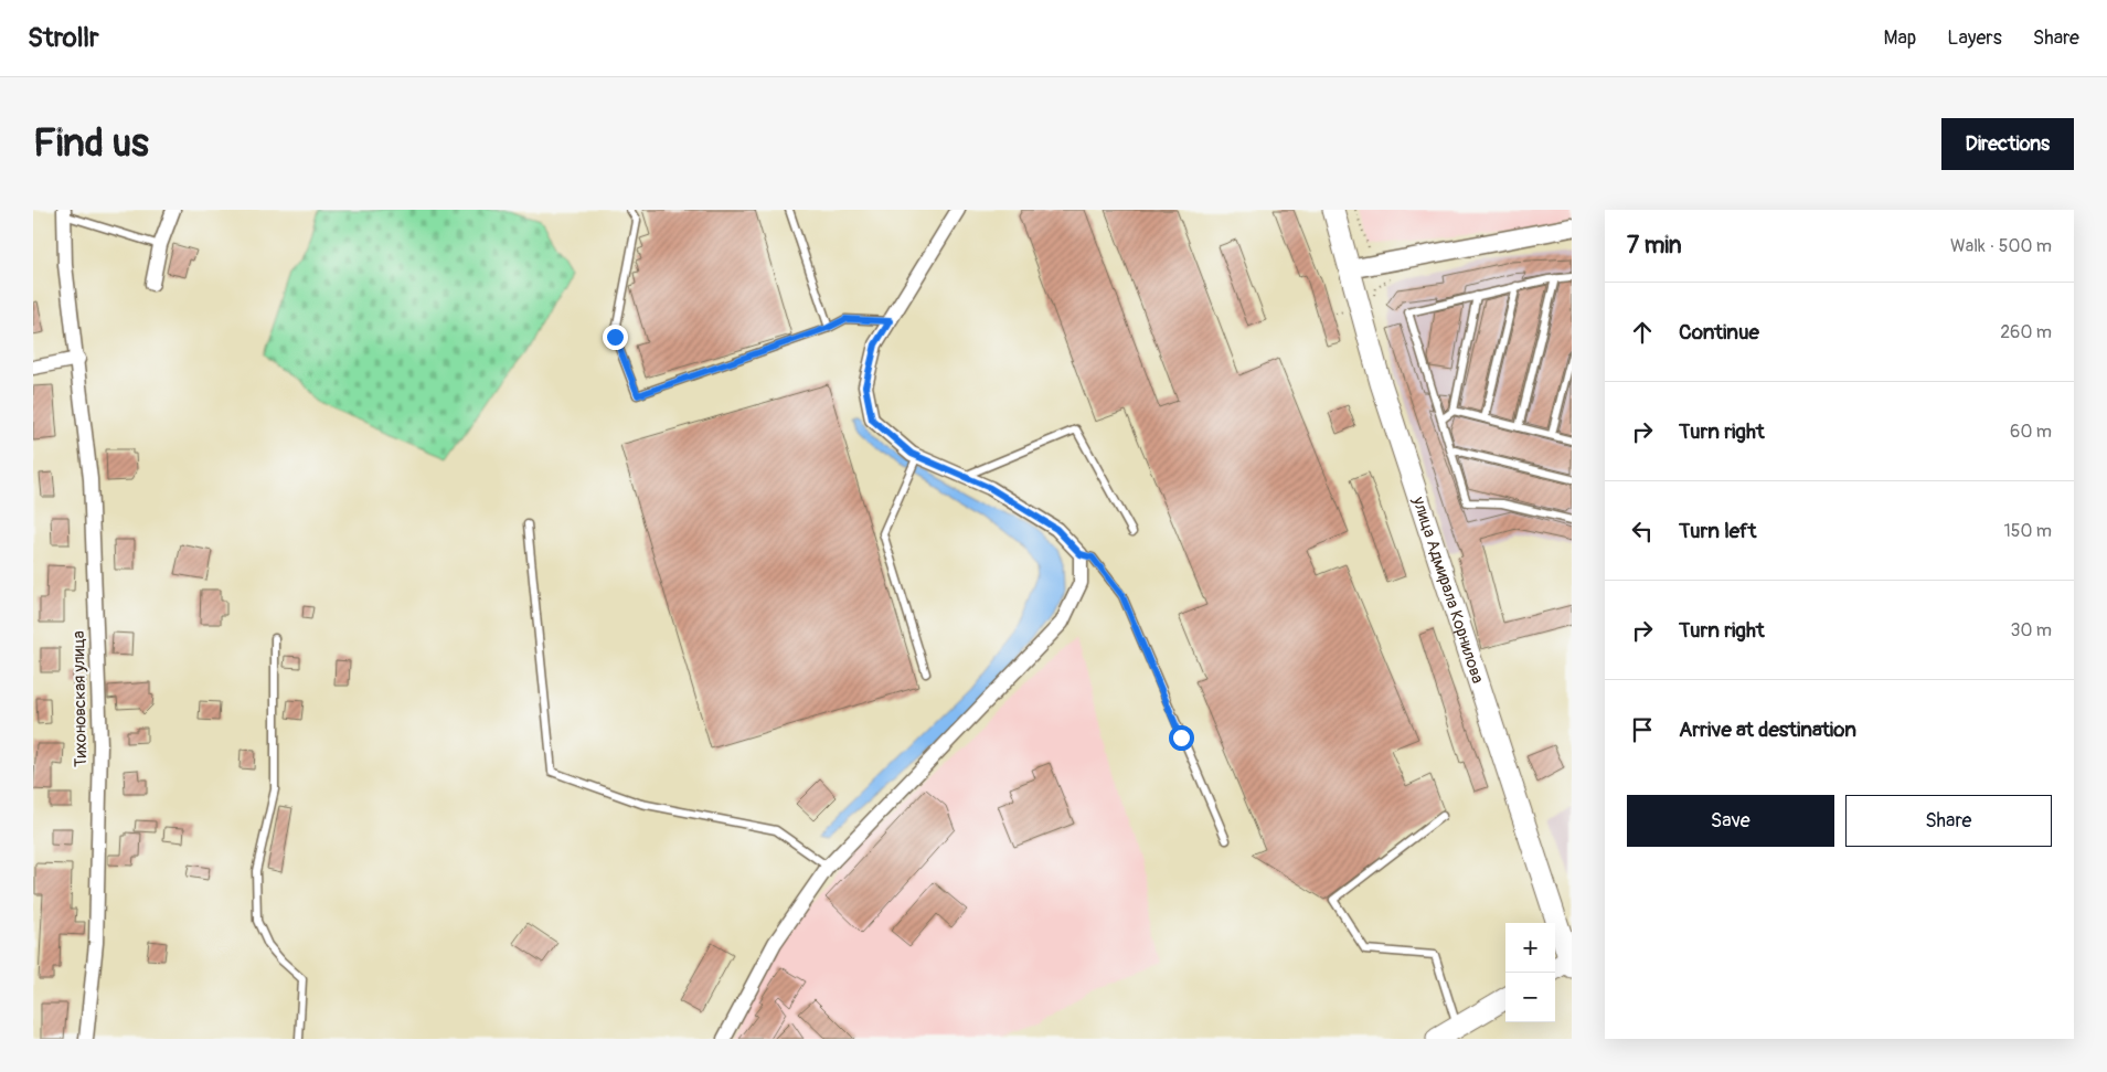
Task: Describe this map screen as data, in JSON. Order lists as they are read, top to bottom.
{
  "streets": {
    "main road": ["улица Адмирала Корнилова"],
    "street": ["Тихоновская улица"]
  },
  "page": {
    "header": "Strollr",
    "nav": ["Map", "Layers", "Share"],
    "buttons": [
      "Directions",
      ["Save", "Share"]
    ],
    "title": "Find us",
    "heading": ["7 min", "Walk · 500 m"],
    "list": [
      ["Continue", "260 m"],
      ["Turn right", "60 m"],
      ["Turn left", "150 m"],
      ["Turn right", "30 m"],
      "Arrive at destination"
    ],
    "map_buttons": ["+", "−"]
  }
}
